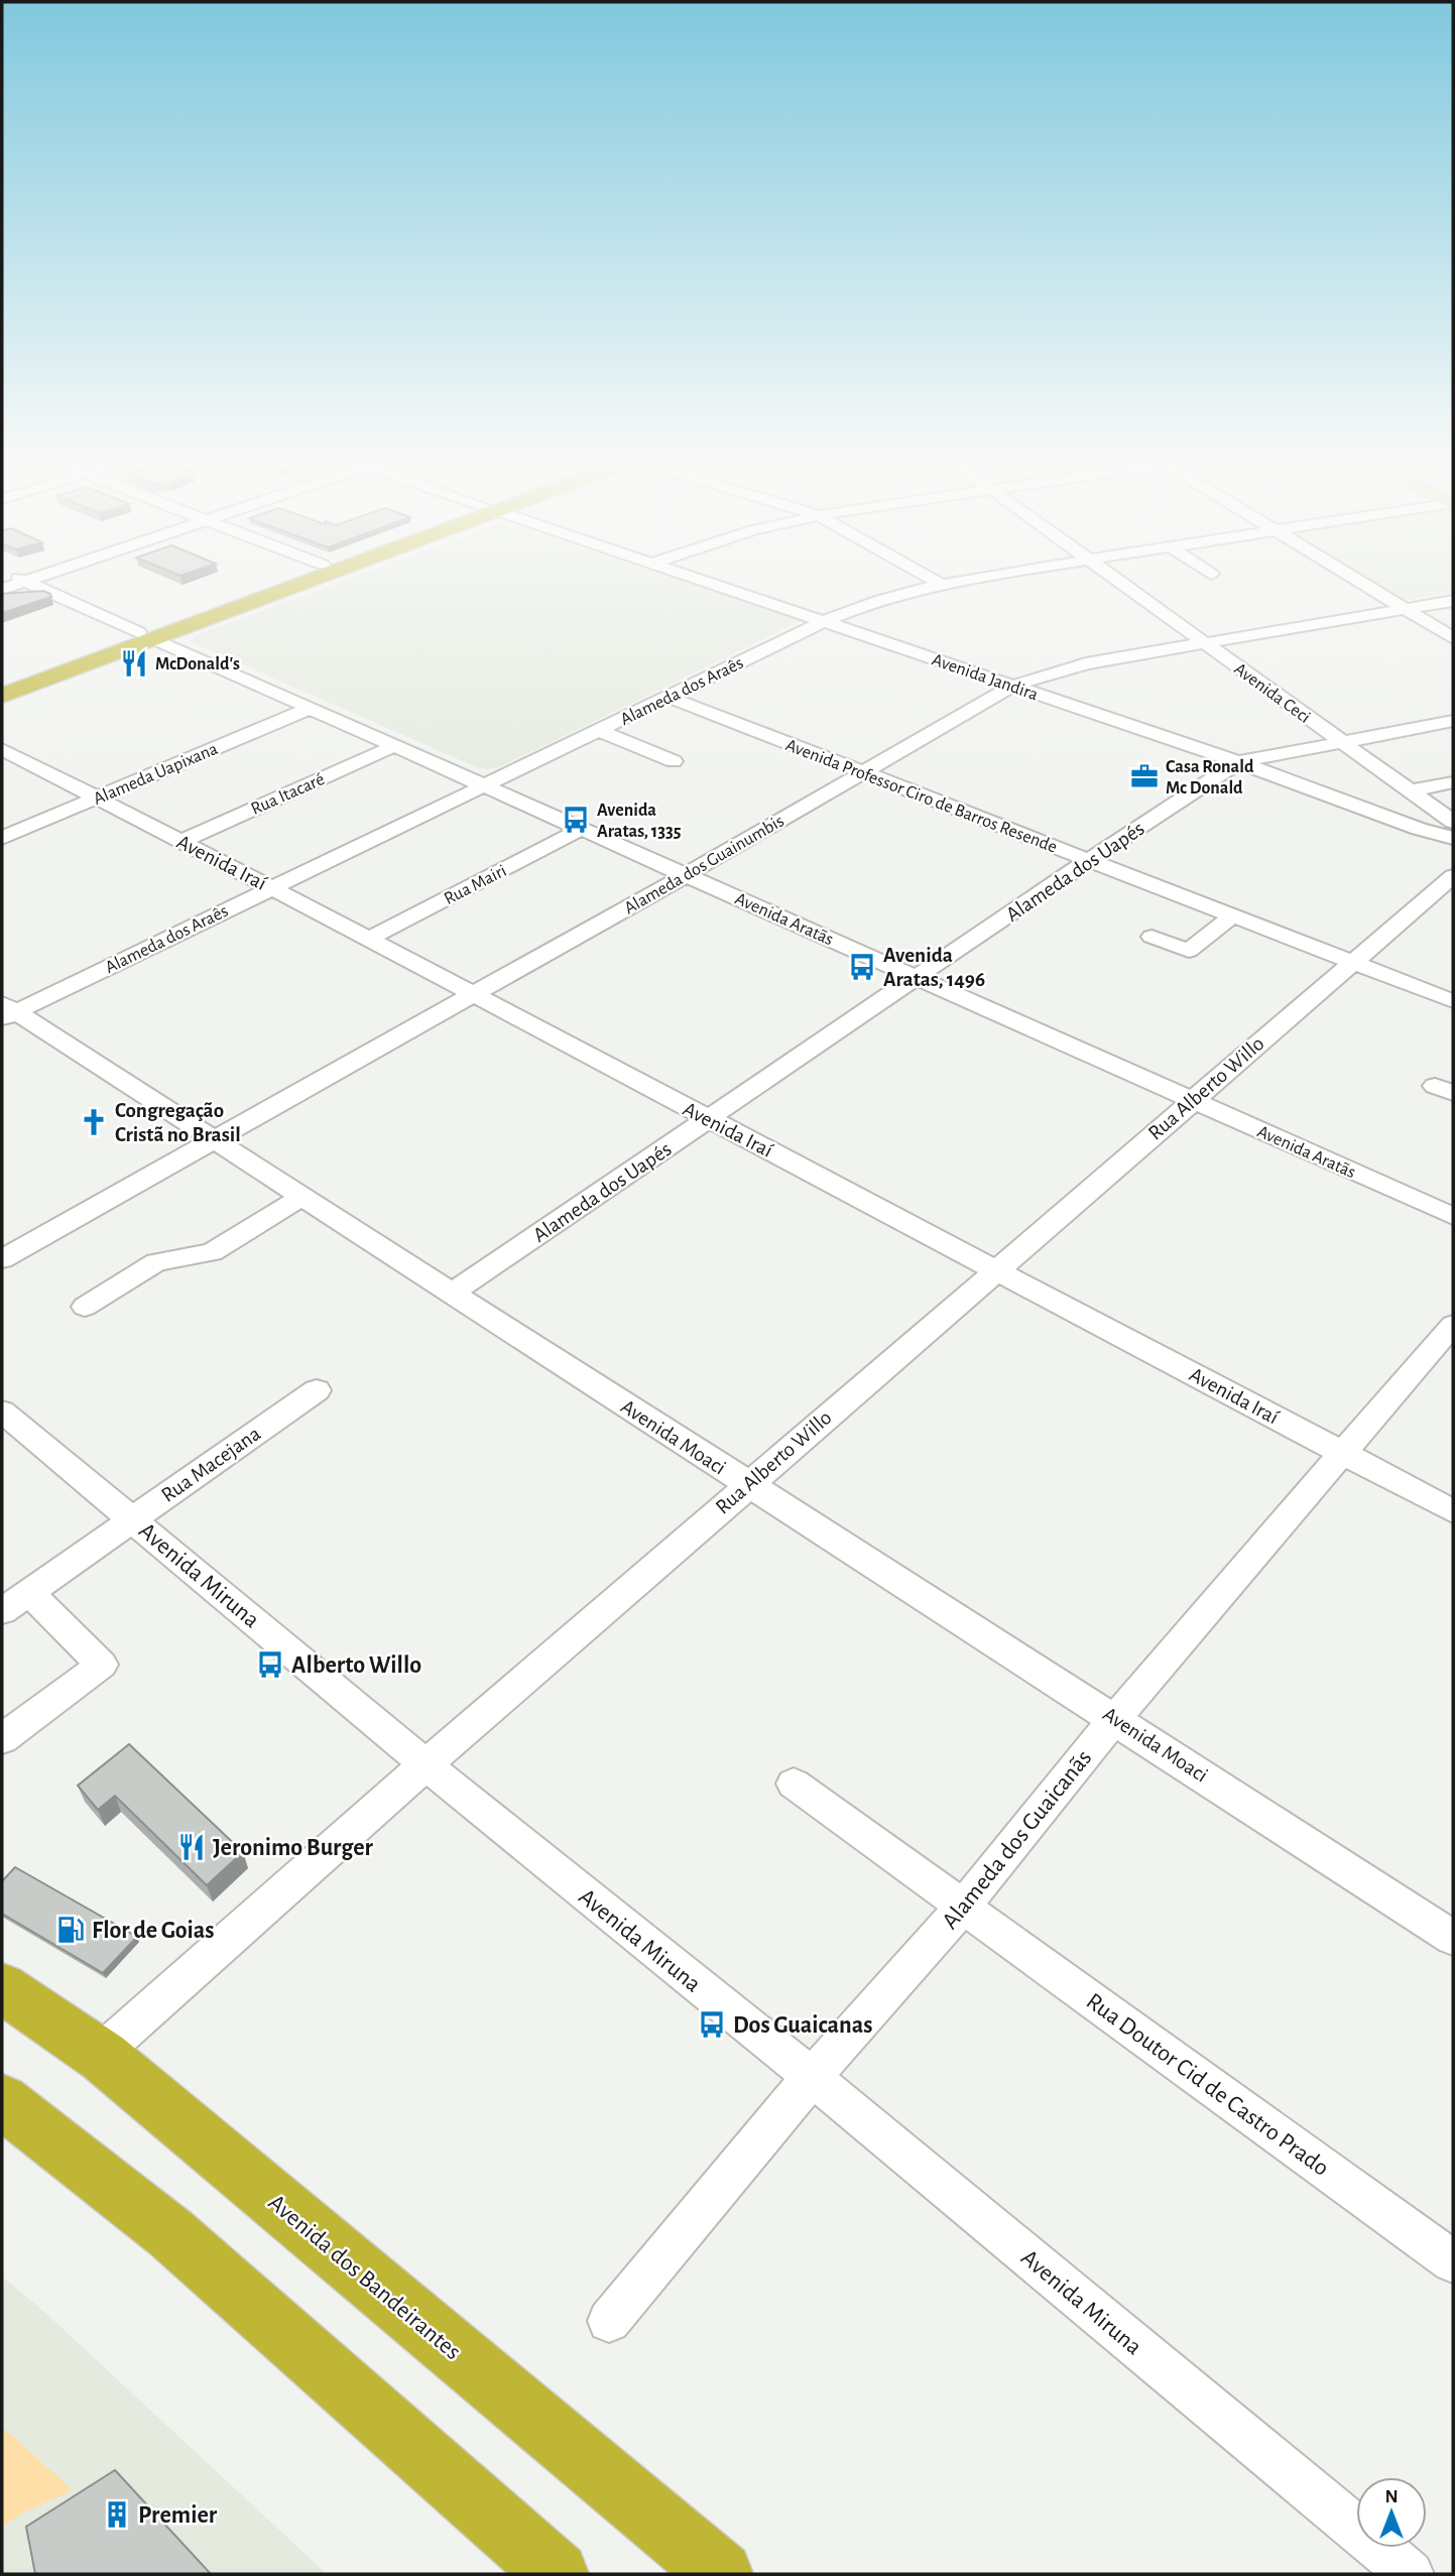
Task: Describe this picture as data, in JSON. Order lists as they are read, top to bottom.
{
  "streets": {
    "highway": ["Avenida dos Bandeirantes"],
    "street": [
      "Avenida Jandira",
      "Alameda dos Araês",
      "Avenida Ceci",
      "Alameda Uapixana",
      "Rua Itacaré",
      "Avenida Professor Ciro de Barros Resende",
      "Avenida Iraí",
      "Alameda dos Guainumbis",
      "Alameda dos Uapés",
      "Rua Mairi",
      "Avenida Aratãs",
      "Rua Alberto Willo",
      "Avenida Moaci",
      "Rua Macejana",
      "Avenida Miruna",
      "Alameda dos Guaicanãs",
      "Rua Doutor Cid de Castro Prado"
    ]
  },
  "crossings": [
    ["Avenida Jandira", "Alameda dos Araês"],
    ["Avenida Jandira", "Avenida Ceci"],
    ["Avenida Jandira", "Alameda dos Guainumbis"],
    ["Avenida Jandira", "Alameda dos Uapés"],
    ["Alameda dos Araês", "Avenida Professor Ciro de Barros Resende"],
    ["Alameda dos Araês", "Avenida Iraí"],
    ["Alameda dos Araês", "Avenida Aratãs"],
    ["Alameda dos Araês", "Avenida Moaci"],
    ["Avenida Ceci", "Alameda dos Guainumbis"],
    ["Avenida Ceci", "Alameda dos Uapés"],
    ["Alameda Uapixana", "Avenida Iraí"],
    ["Alameda Uapixana", "Avenida Aratãs"],
    ["Rua Itacaré", "Avenida Iraí"],
    ["Rua Itacaré", "Avenida Aratãs"],
    ["Avenida Professor Ciro de Barros Resende", "Alameda dos Guainumbis"],
    ["Avenida Professor Ciro de Barros Resende", "Alameda dos Uapés"],
    ["Avenida Professor Ciro de Barros Resende", "Rua Alberto Willo"],
    ["Avenida Iraí", "Alameda dos Guainumbis"],
    ["Avenida Iraí", "Alameda dos Uapés"],
    ["Avenida Iraí", "Rua Mairi"],
    ["Avenida Iraí", "Rua Alberto Willo"],
    ["Avenida Iraí", "Alameda dos Guaicanãs"],
    ["Alameda dos Guainumbis", "Avenida Aratãs"],
    ["Alameda dos Guainumbis", "Avenida Moaci"],
    ["Alameda dos Uapés", "Avenida Aratãs"],
    ["Alameda dos Uapés", "Avenida Moaci"],
    ["Rua Mairi", "Avenida Aratãs"],
    ["Avenida Aratãs", "Rua Alberto Willo"],
    ["Rua Alberto Willo", "Avenida Moaci"],
    ["Rua Alberto Willo", "Avenida Miruna"],
    ["Rua Alberto Willo", "Avenida dos Bandeirantes"],
    ["Avenida Moaci", "Alameda dos Guaicanãs"],
    ["Rua Macejana", "Avenida Miruna"],
    ["Avenida Miruna", "Alameda dos Guaicanãs"],
    ["Alameda dos Guaicanãs", "Rua Doutor Cid de Castro Prado"]
  ],
  "places": {
    "restaurant": ["McDonald's", "Jeronimo Burger"],
    "office": ["Casa Ronald Mc Donald"],
    "bus stop": [
      "Avenida Aratas, 1335",
      "Avenida Aratas, 1496",
      "Alberto Willo",
      "Dos Guaicanas"
    ],
    "church": ["Congregação Cristã no Brasil"],
    "fuel station": ["Flor de Goias"],
    "building": ["Premier"]
  },
  "north": "top"
}
